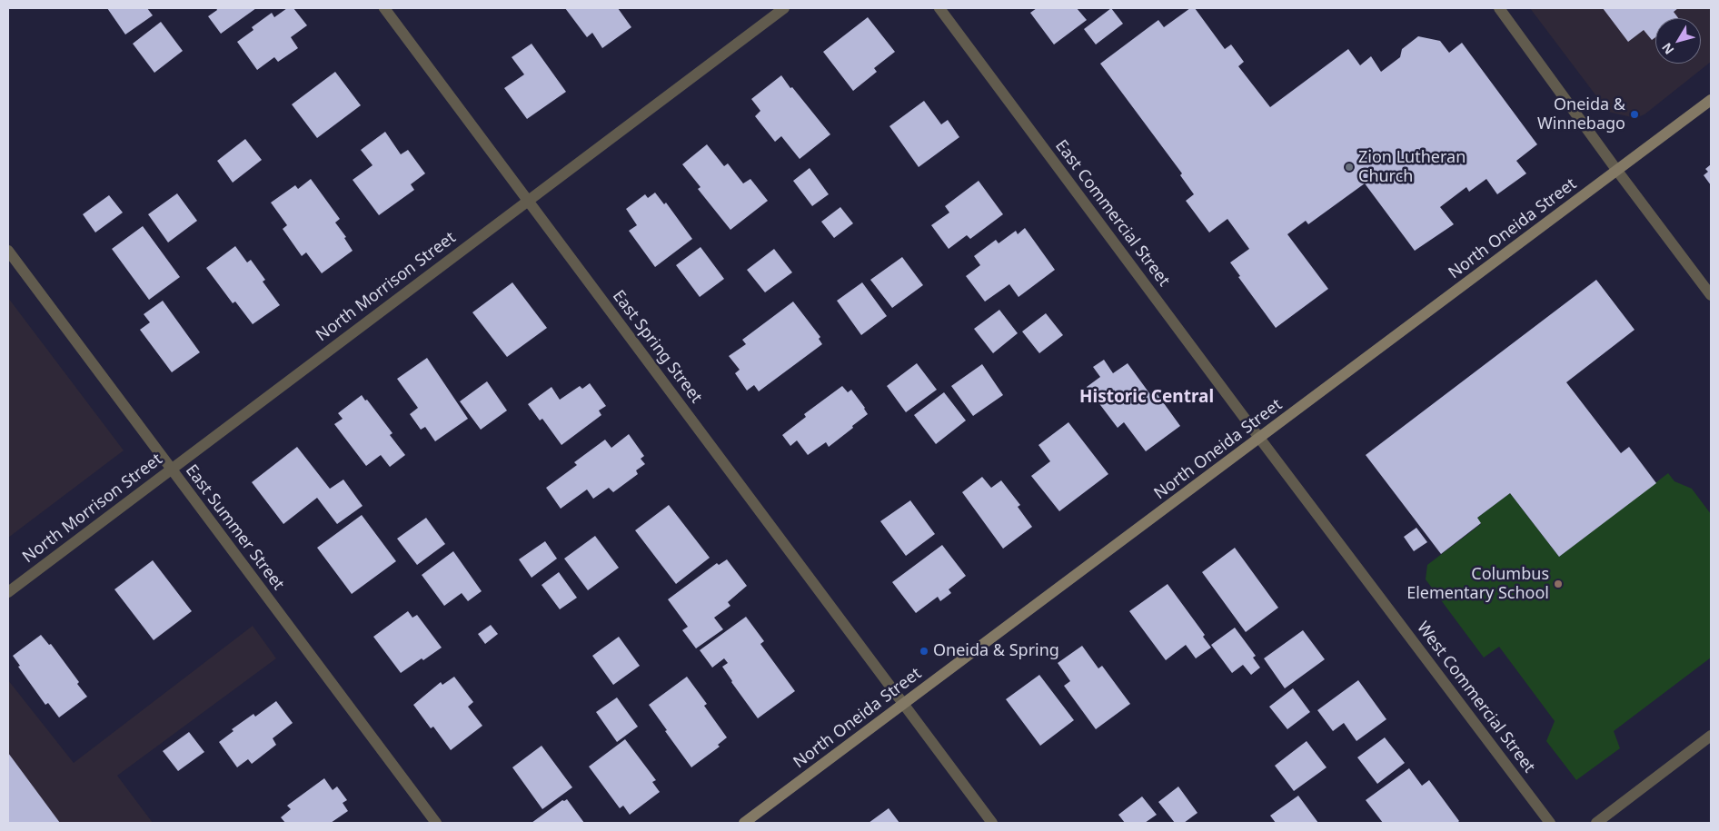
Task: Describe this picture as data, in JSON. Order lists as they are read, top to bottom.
{
  "streets": {
    "main road": ["North Oneida Street"],
    "street": [
      "East Commercial Street",
      "North Morrison Street",
      "East Spring Street",
      "East Summer Street",
      "West Commercial Street"
    ]
  },
  "crossings": [
    ["East Commercial Street", "North Oneida Street"],
    ["East Commercial Street", "West Commercial Street"],
    ["North Oneida Street", "East Spring Street"],
    ["North Oneida Street", "West Commercial Street"],
    ["North Morrison Street", "East Spring Street"],
    ["North Morrison Street", "East Summer Street"]
  ],
  "districts": ["Historic Central"],
  "places": [
    "Oneida & Winnebago",
    "Zion Lutheran Church",
    "Columbus Elementary School",
    "Oneida & Spring"
  ],
  "north": "bottom left"
}
